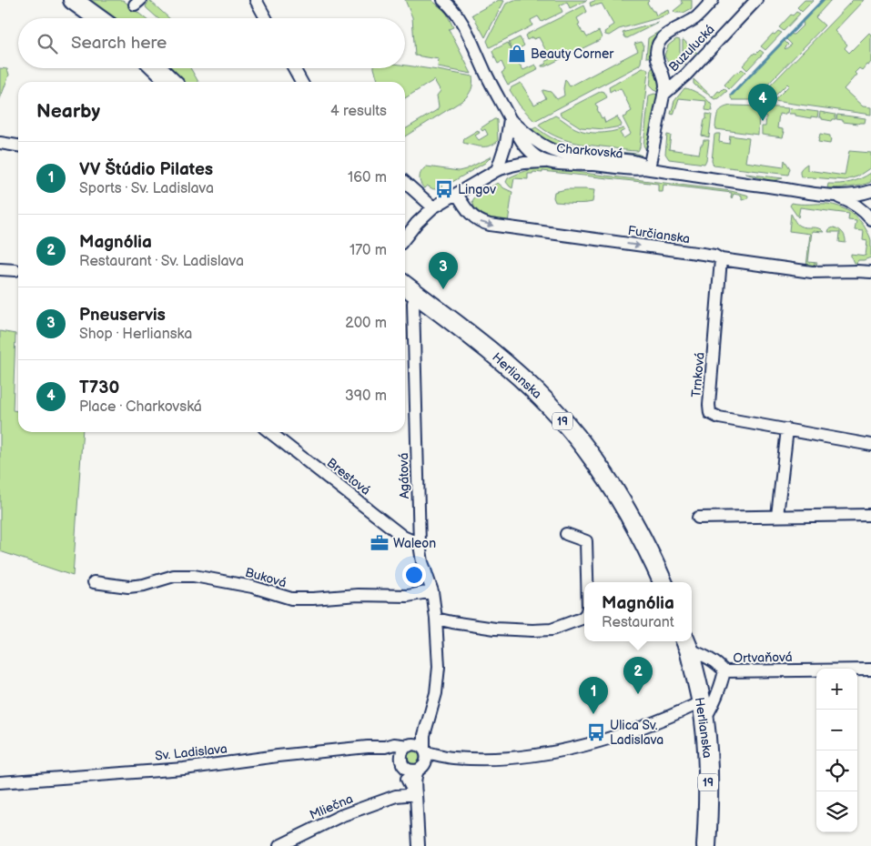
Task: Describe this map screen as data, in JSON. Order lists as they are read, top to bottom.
{
  "streets": {
    "main road": ["Herlianska", "19"],
    "street": [
      "Buzulucká",
      "Charkovská",
      "Furčianska",
      "Trnková",
      "Agátová",
      "Brestová",
      "Buková",
      "Ortvaňová",
      "Sv. Ladislava",
      "Mliečna"
    ]
  },
  "crossings": [
    ["Buzulucká", "Charkovská"],
    ["Furčianska", "Trnková"],
    ["Herlianska", "Ortvaňová"],
    ["Agátová", "Brestová"],
    ["Agátová", "Buková"],
    ["Agátová", "Sv. Ladislava"]
  ],
  "one_way": ["Furčianska"],
  "places": {
    "shop": ["Beauty Corner"],
    "bus stop": ["Lingov", "Ulica Sv. Ladislava"],
    "office": ["Waleon"]
  },
  "page": {
    "search": "Search here",
    "heading": ["Nearby", "4 results"],
    "pins": [
      "4",
      "3",
      "2",
      "1"
    ],
    "list": [
      {
        "mark": "1",
        "name": "VV Štúdio Pilates",
        "note": "Sports · Sv. Ladislava",
        "value": "160 m"
      },
      {
        "mark": "2",
        "name": "Magnólia",
        "note": "Restaurant · Sv. Ladislava",
        "value": "170 m"
      },
      {
        "mark": "3",
        "name": "Pneuservis",
        "note": "Shop · Herlianska",
        "value": "200 m"
      },
      {
        "mark": "4",
        "name": "T730",
        "note": "Place · Charkovská",
        "value": "390 m"
      }
    ],
    "popup": ["Magnólia", "Restaurant"],
    "map_buttons": ["+", "−"]
  }
}
